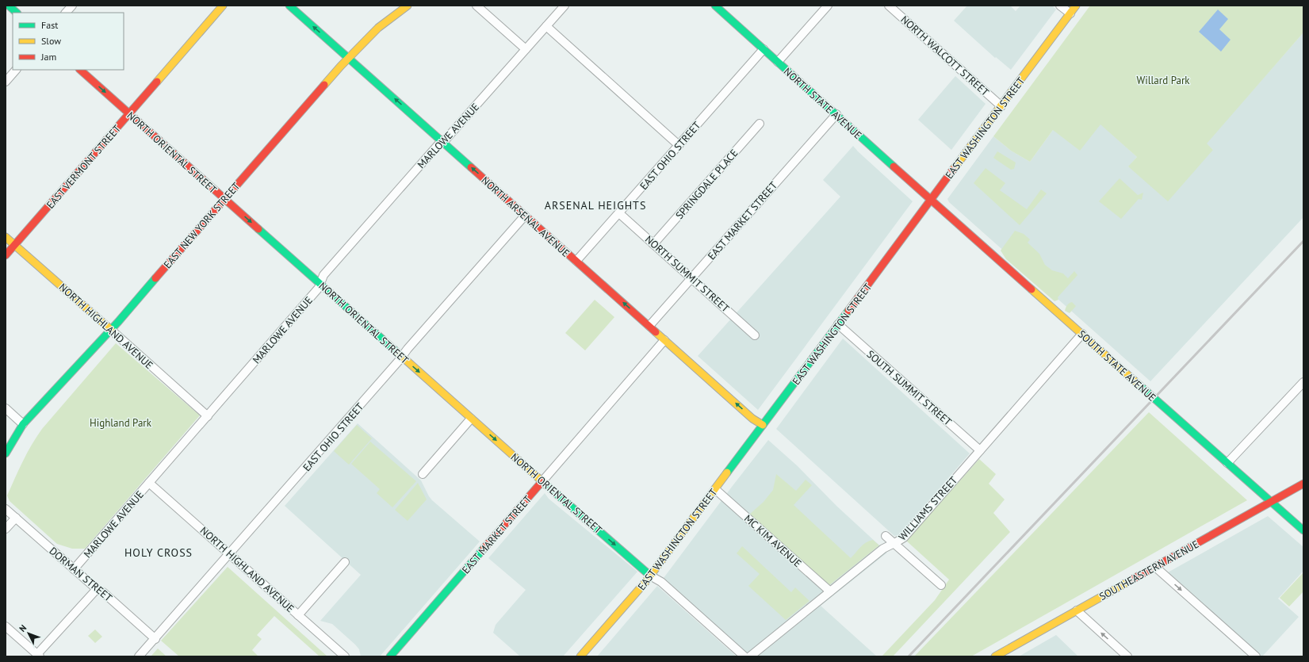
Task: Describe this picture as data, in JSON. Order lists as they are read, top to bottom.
{
  "streets": {
    "street": [
      "NORTH WALCOTT STREET",
      "NORTH STATE AVENUE",
      "EAST WASHINGTON STREET",
      "MARLOWE AVENUE",
      "NORTH ORIENTAL STREET",
      "EAST OHIO STREET",
      "EAST VERMONT STREET",
      "SPRINGDALE PLACE",
      "NORTH ARSENAL AVENUE",
      "EAST MARKET STREET",
      "EAST NEW YORK STREET",
      "NORTH SUMMIT STREET",
      "NORTH HIGHLAND AVENUE",
      "SOUTH STATE AVENUE",
      "SOUTH SUMMIT STREET",
      "WILLIAMS STREET",
      "MC KIM AVENUE",
      "SOUTHEASTERN AVENUE",
      "DORMAN STREET"
    ]
  },
  "crossings": [
    ["NORTH WALCOTT STREET", "EAST WASHINGTON STREET"],
    ["NORTH STATE AVENUE", "EAST WASHINGTON STREET"],
    ["NORTH STATE AVENUE", "EAST OHIO STREET"],
    ["NORTH STATE AVENUE", "EAST MARKET STREET"],
    ["NORTH STATE AVENUE", "SOUTH STATE AVENUE"],
    ["EAST WASHINGTON STREET", "NORTH ORIENTAL STREET"],
    ["EAST WASHINGTON STREET", "NORTH ARSENAL AVENUE"],
    ["EAST WASHINGTON STREET", "SOUTH STATE AVENUE"],
    ["EAST WASHINGTON STREET", "SOUTH SUMMIT STREET"],
    ["EAST WASHINGTON STREET", "MC KIM AVENUE"],
    ["MARLOWE AVENUE", "NORTH ORIENTAL STREET"],
    ["MARLOWE AVENUE", "NORTH ARSENAL AVENUE"],
    ["MARLOWE AVENUE", "NORTH HIGHLAND AVENUE"],
    ["MARLOWE AVENUE", "DORMAN STREET"],
    ["NORTH ORIENTAL STREET", "EAST OHIO STREET"],
    ["NORTH ORIENTAL STREET", "EAST VERMONT STREET"],
    ["NORTH ORIENTAL STREET", "EAST MARKET STREET"],
    ["NORTH ORIENTAL STREET", "EAST NEW YORK STREET"],
    ["EAST OHIO STREET", "NORTH ARSENAL AVENUE"],
    ["EAST OHIO STREET", "NORTH SUMMIT STREET"],
    ["EAST OHIO STREET", "NORTH HIGHLAND AVENUE"],
    ["EAST OHIO STREET", "DORMAN STREET"],
    ["EAST VERMONT STREET", "NORTH HIGHLAND AVENUE"],
    ["SPRINGDALE PLACE", "NORTH SUMMIT STREET"],
    ["NORTH ARSENAL AVENUE", "EAST MARKET STREET"],
    ["NORTH ARSENAL AVENUE", "EAST NEW YORK STREET"],
    ["EAST MARKET STREET", "NORTH SUMMIT STREET"],
    ["EAST NEW YORK STREET", "NORTH HIGHLAND AVENUE"],
    ["SOUTH STATE AVENUE", "WILLIAMS STREET"],
    ["SOUTH STATE AVENUE", "SOUTHEASTERN AVENUE"],
    ["SOUTH SUMMIT STREET", "WILLIAMS STREET"],
    ["WILLIAMS STREET", "MC KIM AVENUE"]
  ],
  "one_way": ["NORTH ORIENTAL STREET", "NORTH ARSENAL AVENUE"],
  "districts": ["ARSENAL HEIGHTS", "HOLY CROSS"],
  "parks": ["Willard Park", "Highland Park"],
  "legend": ["Fast", "Slow", "Jam"],
  "north": "top left"
}
